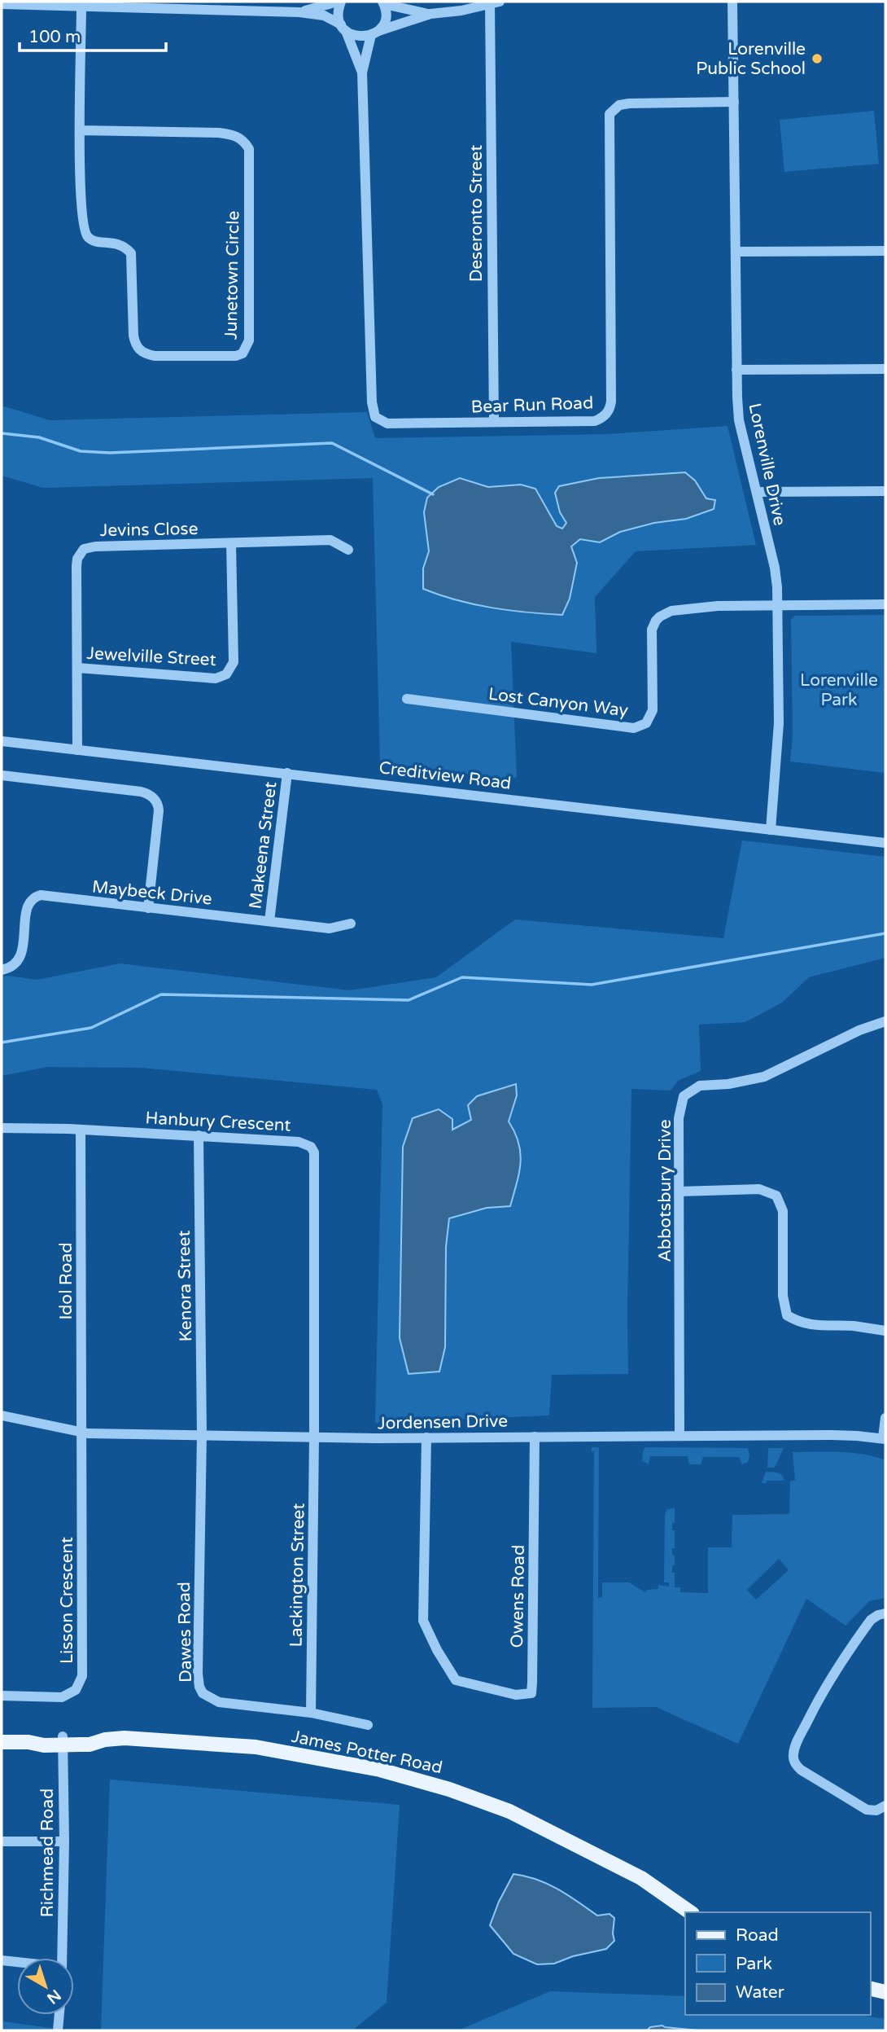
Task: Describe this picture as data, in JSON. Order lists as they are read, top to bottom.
{
  "streets": {
    "main road": ["James Potter Road"],
    "street": [
      "Deseronto Street",
      "Junetown Circle",
      "Bear Run Road",
      "Lorenville Drive",
      "Jevins Close",
      "Jewelville Street",
      "Lost Canyon Way",
      "Creditview Road",
      "Makeena Street",
      "Maybeck Drive",
      "Hanbury Crescent",
      "Abbotsbury Drive",
      "Idol Road",
      "Kenora Street",
      "Jordensen Drive",
      "Lackington Street",
      "Owens Road",
      "Lisson Crescent",
      "Dawes Road",
      "Richmead Road"
    ]
  },
  "crossings": [
    ["Deseronto Street", "Bear Run Road"],
    ["Bear Run Road", "Lorenville Drive"],
    ["Lorenville Drive", "Lost Canyon Way"],
    ["Lorenville Drive", "Creditview Road"],
    ["Jevins Close", "Jewelville Street"],
    ["Jevins Close", "Creditview Road"],
    ["Creditview Road", "Makeena Street"],
    ["Makeena Street", "Maybeck Drive"],
    ["Hanbury Crescent", "Idol Road"],
    ["Hanbury Crescent", "Kenora Street"],
    ["Hanbury Crescent", "Jordensen Drive"],
    ["Hanbury Crescent", "Lackington Street"],
    ["Abbotsbury Drive", "Jordensen Drive"],
    ["Idol Road", "Jordensen Drive"],
    ["Idol Road", "Lisson Crescent"],
    ["Kenora Street", "Jordensen Drive"],
    ["Kenora Street", "Dawes Road"],
    ["Jordensen Drive", "Lackington Street"],
    ["Jordensen Drive", "Owens Road"],
    ["Jordensen Drive", "Lisson Crescent"],
    ["Jordensen Drive", "Dawes Road"],
    ["Lackington Street", "Dawes Road"],
    ["James Potter Road", "Richmead Road"]
  ],
  "parks": ["Lorenville Park"],
  "places": ["Lorenville Public School"],
  "legend": ["Road", "Park", "Water"],
  "scale_bar": "100 m",
  "north": "bottom right"
}
